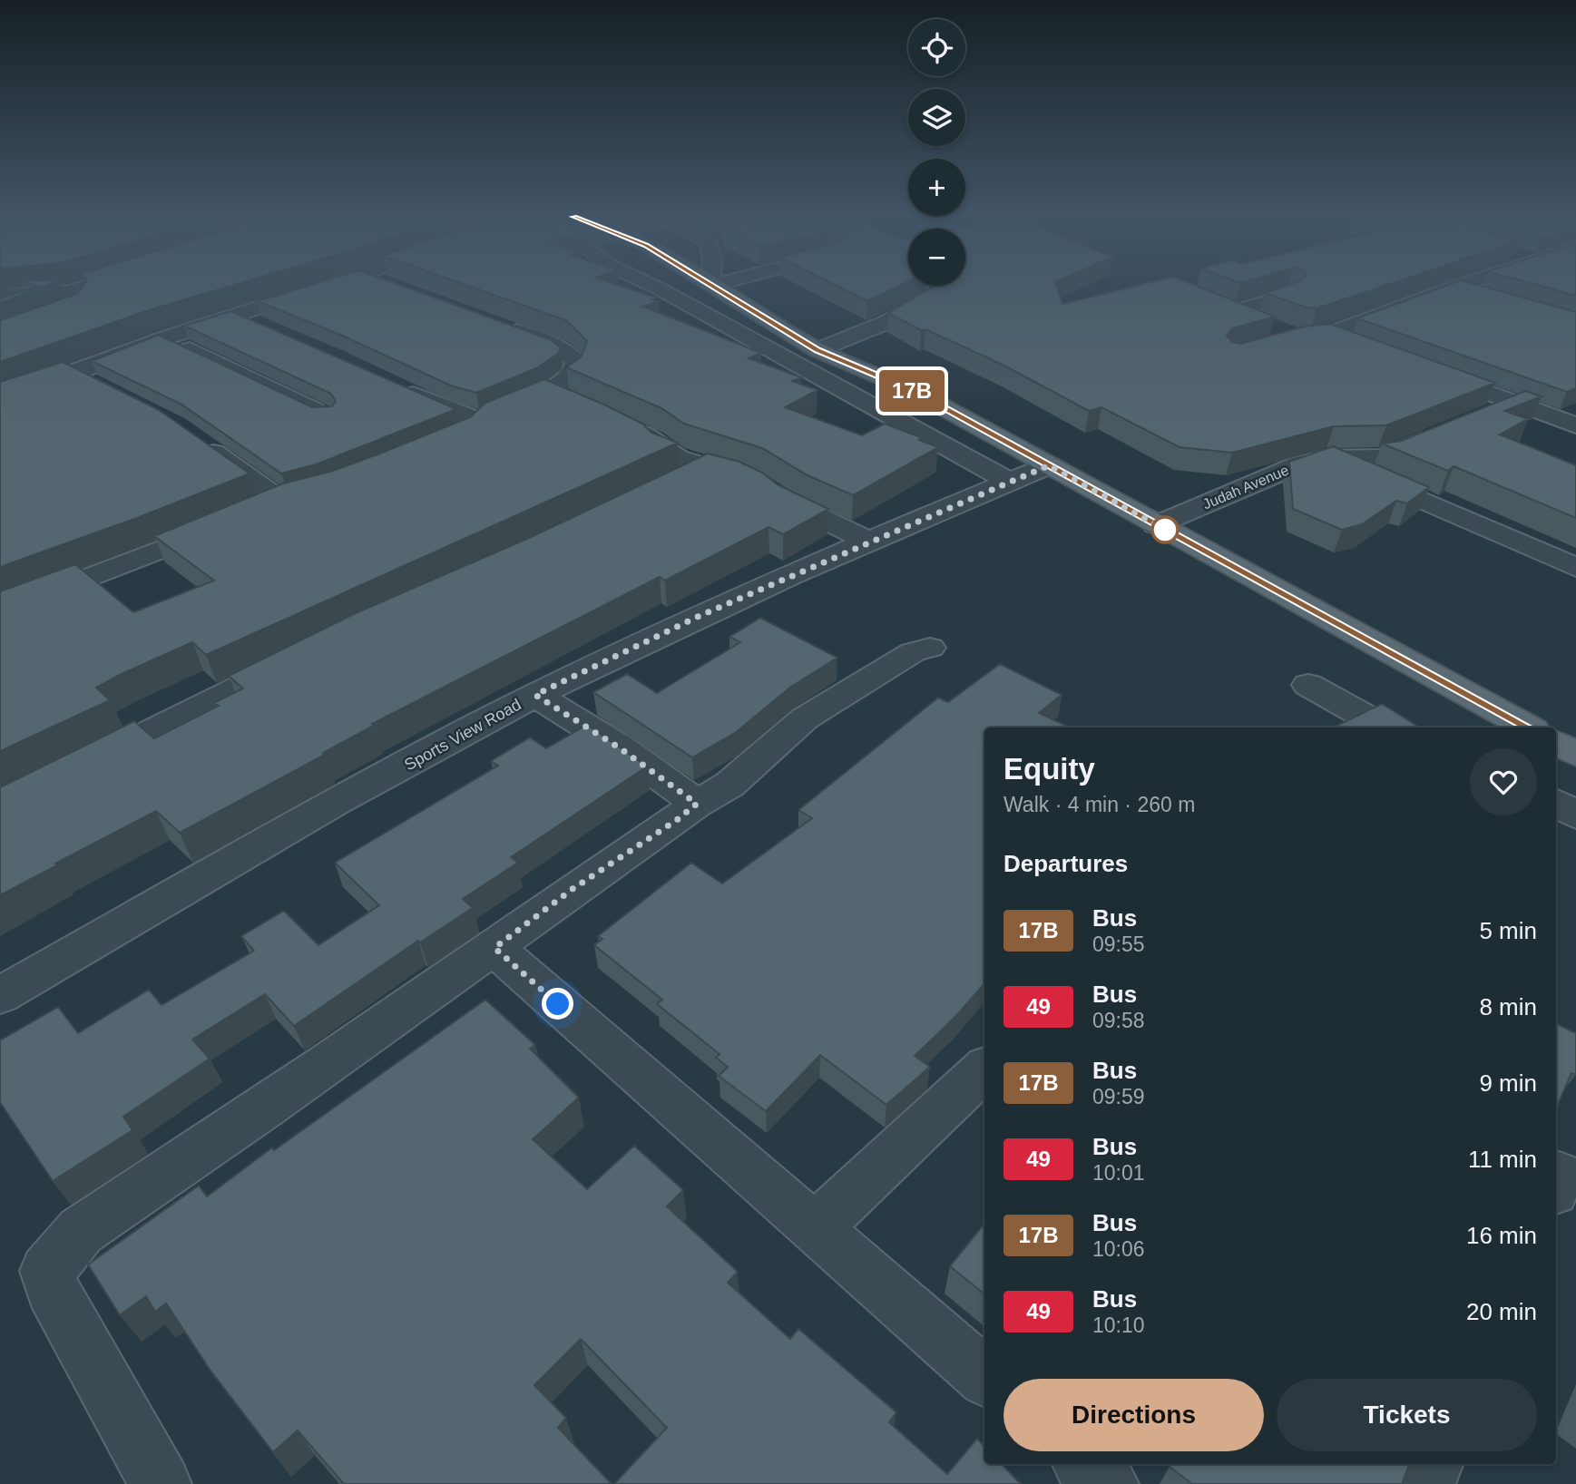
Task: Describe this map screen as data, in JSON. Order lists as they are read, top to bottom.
{
  "streets": {
    "street": ["Judah Avenue", "Sports View Road"]
  },
  "lines": ["bus line 17B"],
  "page": {
    "on_map": "17B",
    "map_buttons": ["+", "−"],
    "heading": [
      ["Equity", "Walk · 4 min · 260 m"],
      "Departures"
    ],
    "list": [
      {
        "mark": "17B",
        "name": "Bus",
        "note": "09:55",
        "value": "5 min"
      },
      {
        "mark": "49",
        "name": "Bus",
        "note": "09:58",
        "value": "8 min"
      },
      {
        "mark": "17B",
        "name": "Bus",
        "note": "09:59",
        "value": "9 min"
      },
      {
        "mark": "49",
        "name": "Bus",
        "note": "10:01",
        "value": "11 min"
      },
      {
        "mark": "17B",
        "name": "Bus",
        "note": "10:06",
        "value": "16 min"
      },
      {
        "mark": "49",
        "name": "Bus",
        "note": "10:10",
        "value": "20 min"
      }
    ],
    "buttons": ["Directions", "Tickets"]
  }
}
